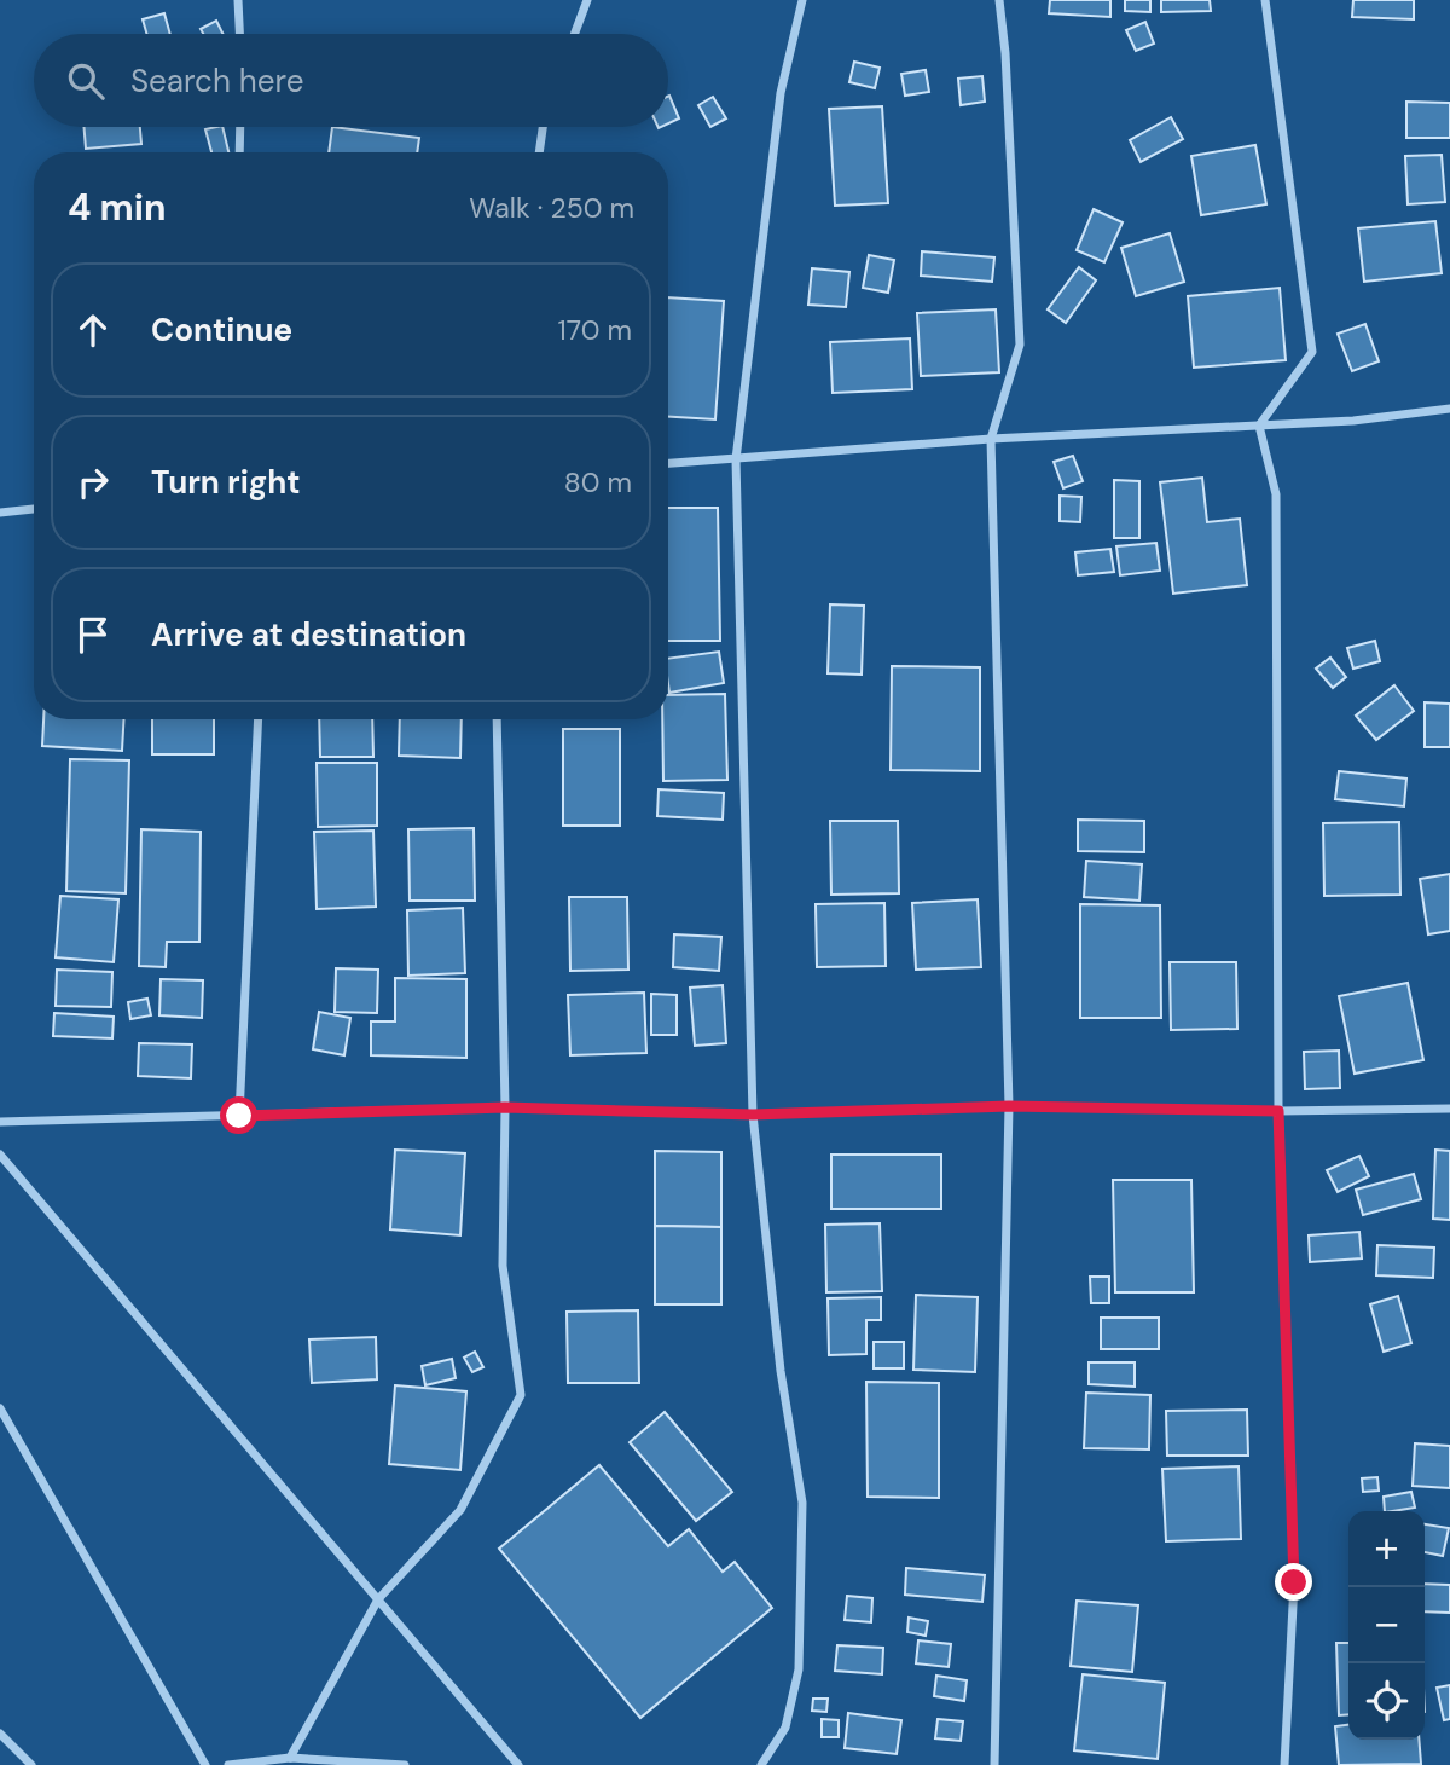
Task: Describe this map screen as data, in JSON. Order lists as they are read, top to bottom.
{
  "page": {
    "search": "Search here",
    "heading": ["4 min", "Walk · 250 m"],
    "list": [
      ["Continue", "170 m"],
      ["Turn right", "80 m"],
      "Arrive at destination"
    ],
    "map_buttons": ["+", "−"]
  }
}
